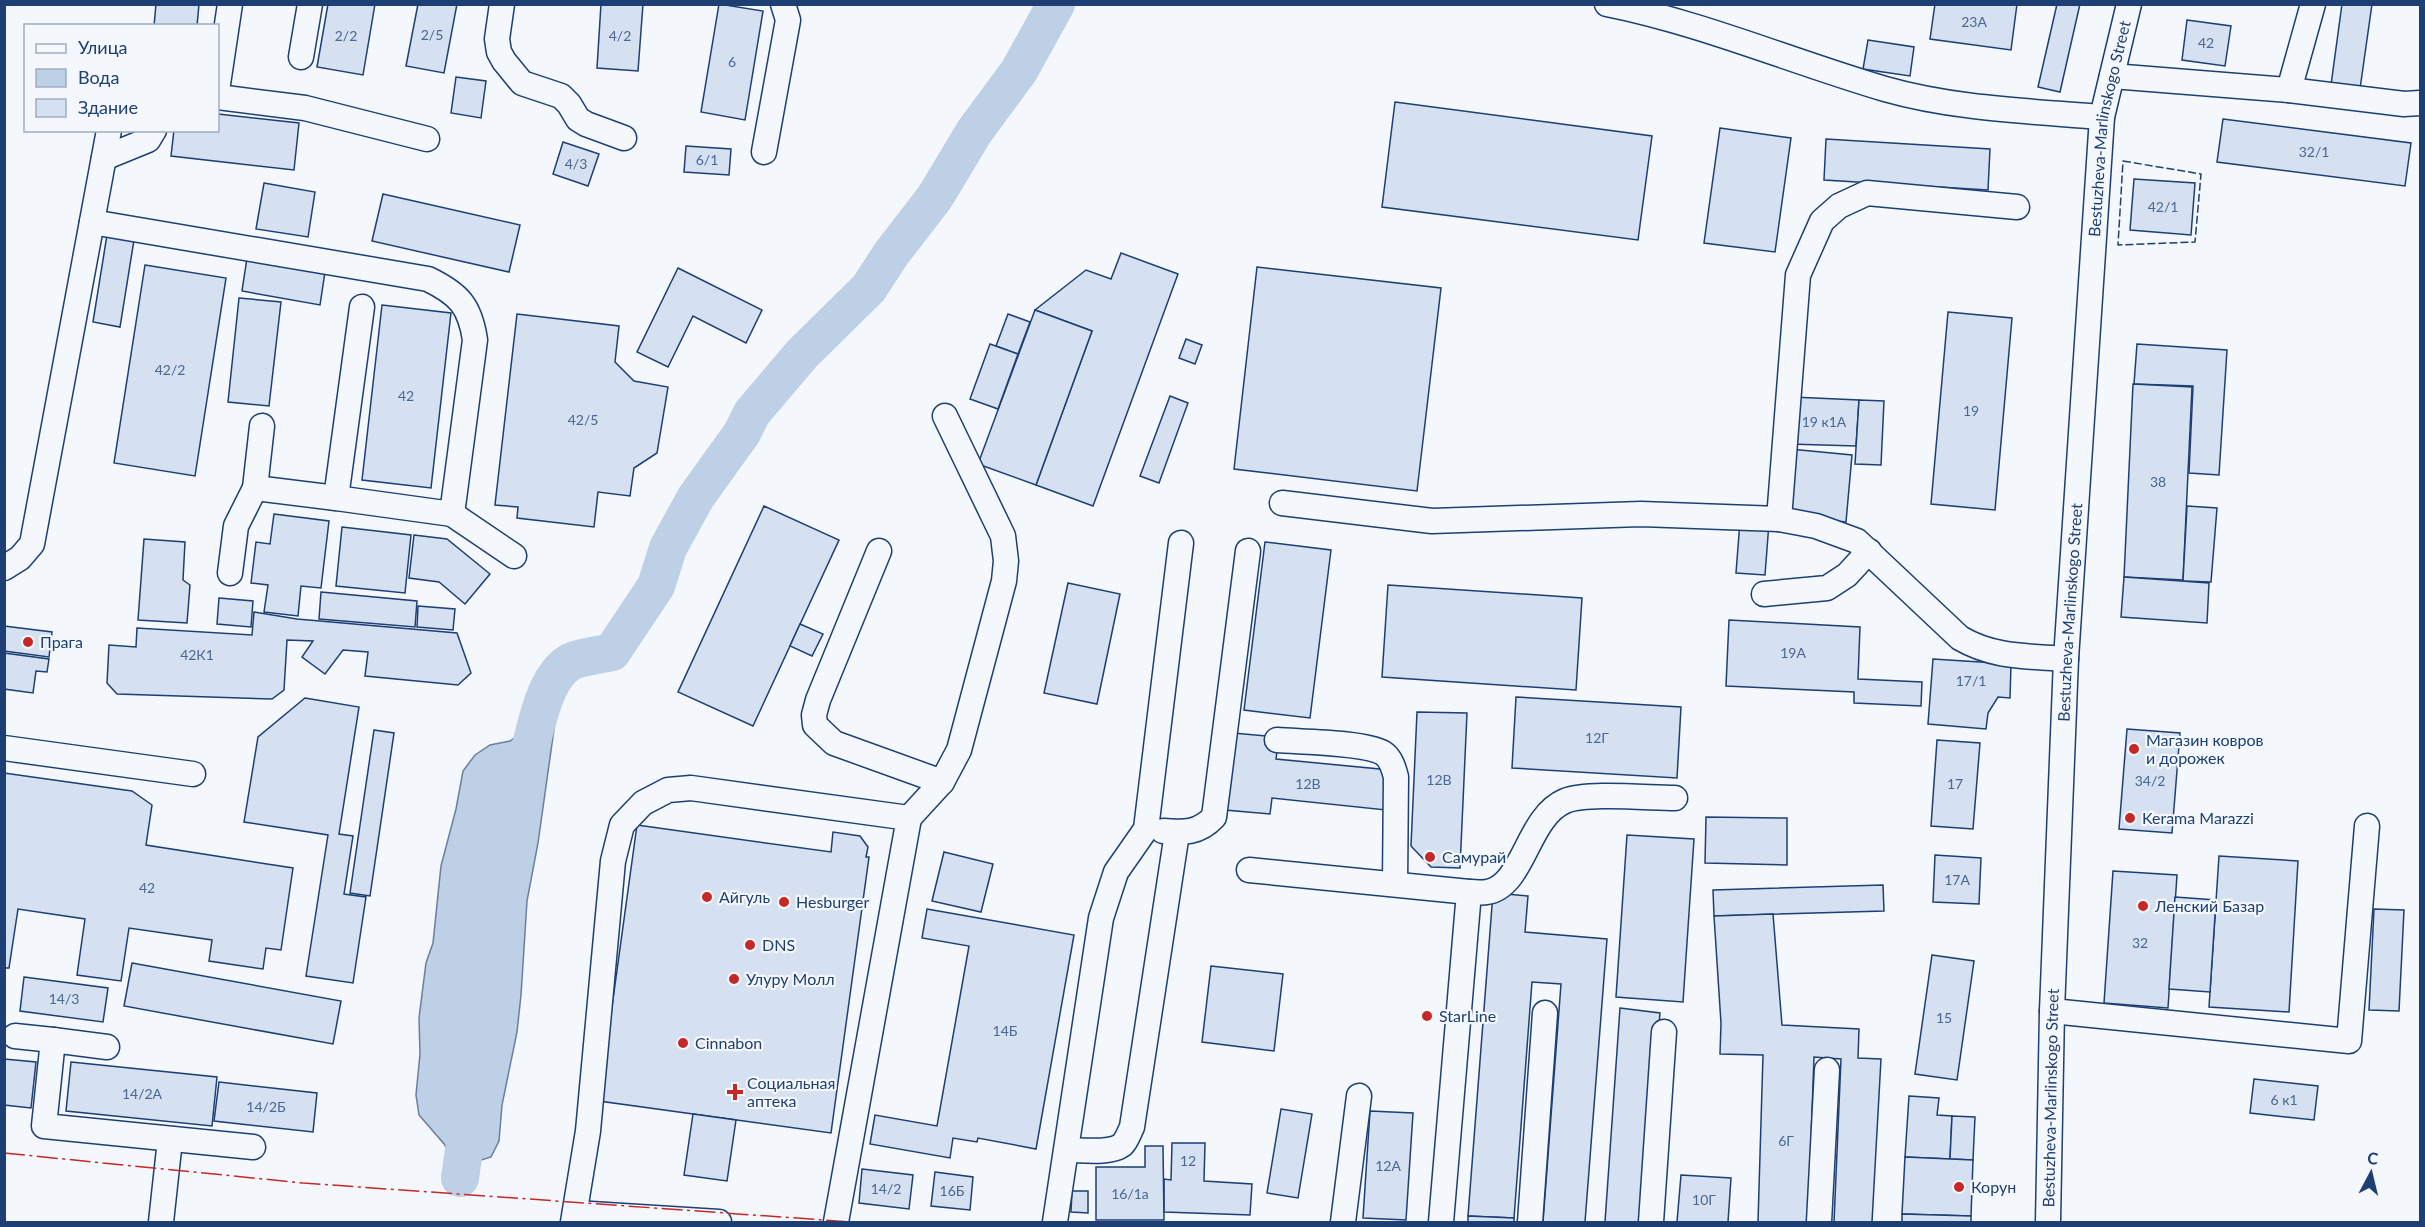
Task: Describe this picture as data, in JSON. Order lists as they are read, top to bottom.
{
  "streets": {
    "street": ["Bestuzheva-Marlinskogo Street"]
  },
  "places": {
    "other": [
      "Прага",
      "Магазин ковров и дорожек",
      "Kerama Marazzi",
      "Самурай",
      "Айгуль",
      "Hesburger",
      "Ленский Базар",
      "DNS",
      "Улуру Молл",
      "StarLine",
      "Cinnabon",
      "Корун"
    ],
    "health": ["Социальная аптека"]
  },
  "house_numbers": [
    "23А",
    "2/5",
    "2/2",
    "4/2",
    "42",
    "6",
    "32/1",
    "6/1",
    "4/3",
    "42/1",
    "42/2",
    "42",
    "19",
    "42/5",
    "19 к1А",
    "38",
    "19А",
    "42К1",
    "17/1",
    "12Г",
    "12В",
    "34/2",
    "12В",
    "17",
    "17А",
    "42",
    "32",
    "14/3",
    "15",
    "14Б",
    "14/2А",
    "6 к1",
    "14/2Б",
    "6Г",
    "12",
    "12А",
    "14/2",
    "16Б",
    "16/1а",
    "10Г"
  ],
  "legend": ["Улица", "Вода", "Здание"],
  "north": "top"
}
